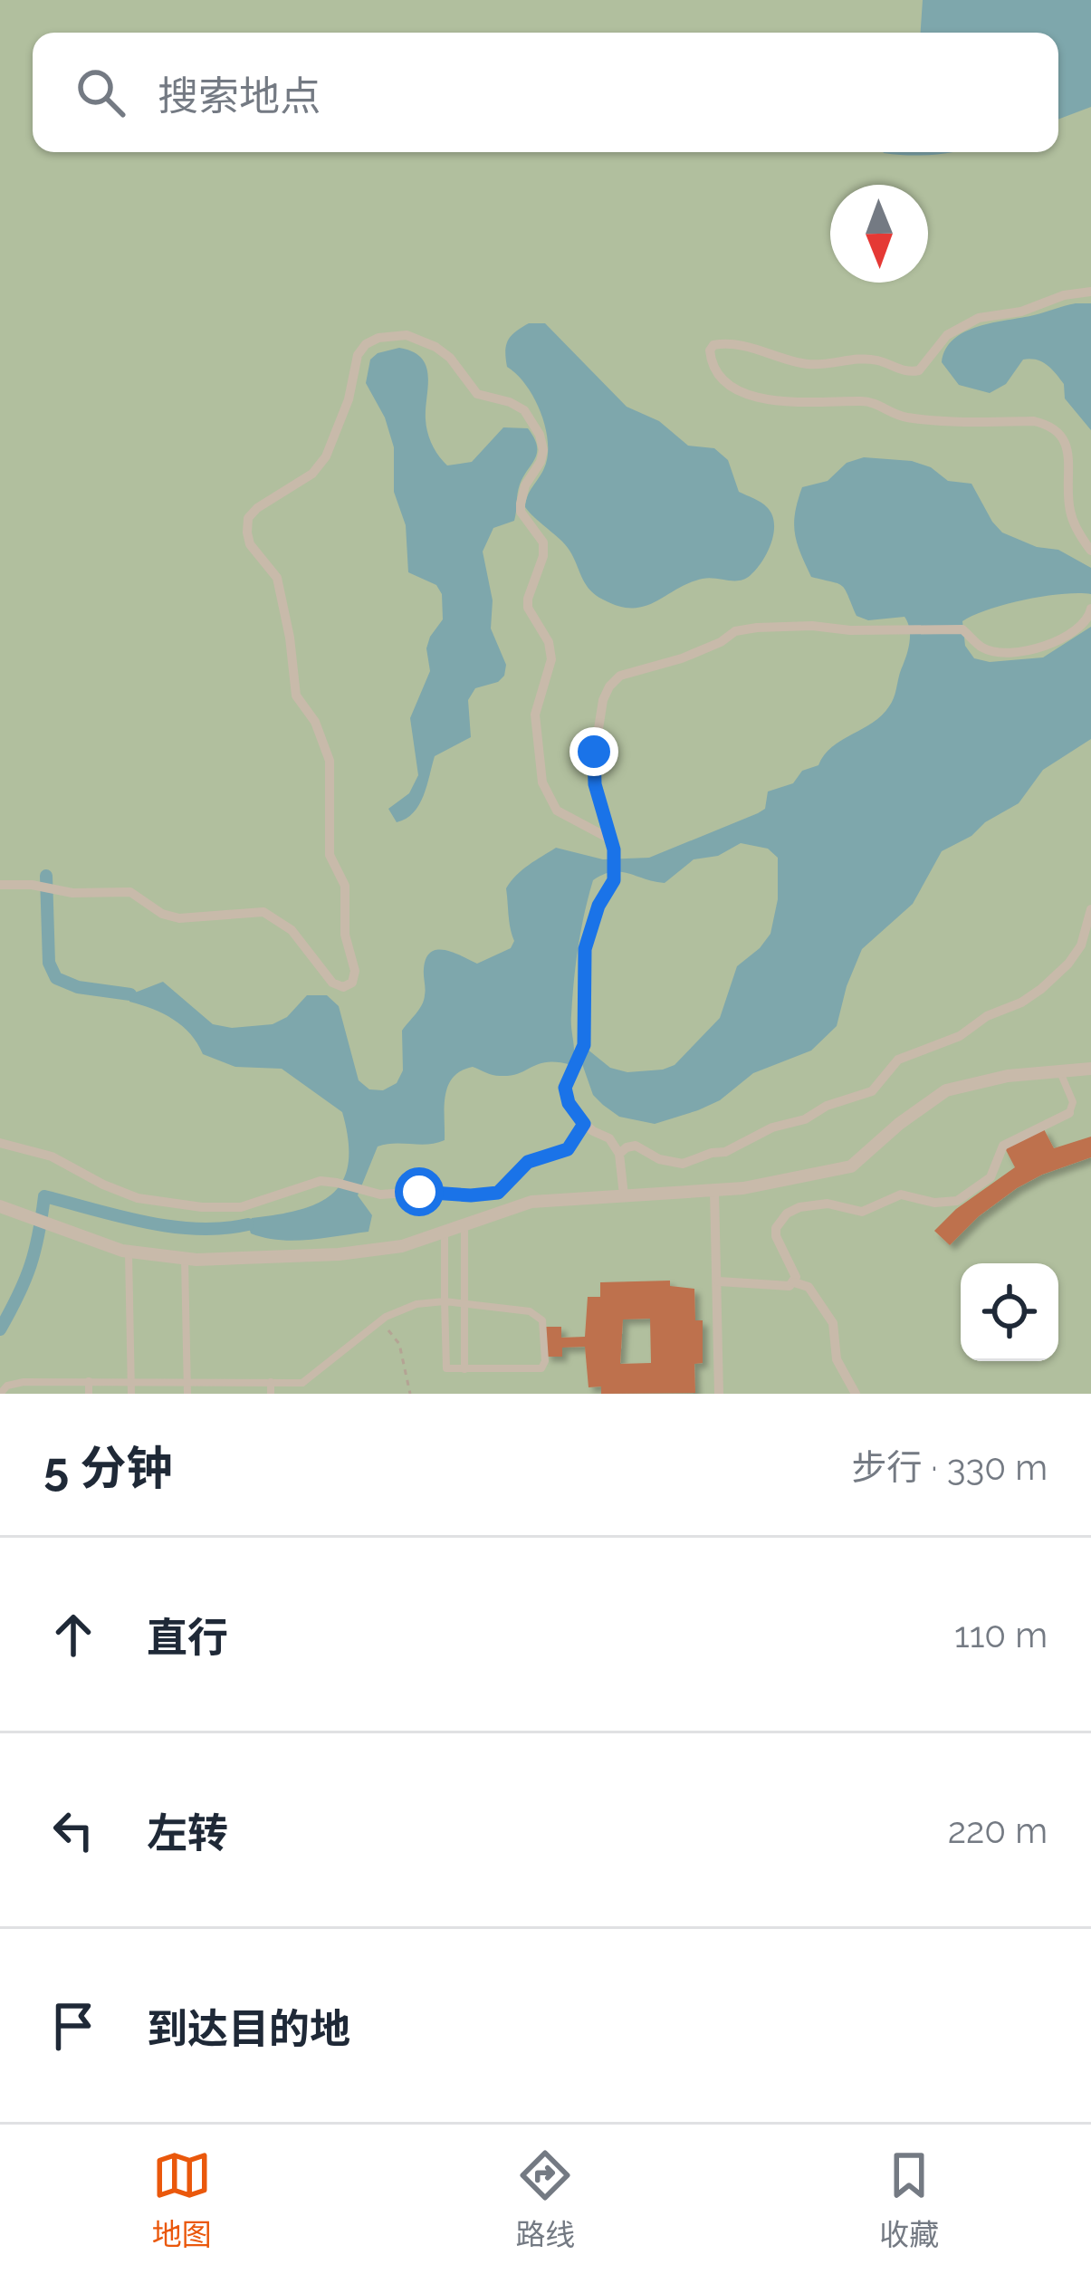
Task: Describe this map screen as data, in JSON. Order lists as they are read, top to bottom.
{
  "north": "bottom",
  "page": {
    "search": "搜索地点",
    "heading": ["5 分钟", "步行 · 330 m"],
    "list": [
      ["直行", "110 m"],
      ["左转", "220 m"],
      "到达目的地"
    ],
    "nav": ["地图", "路线", "收藏"]
  }
}
